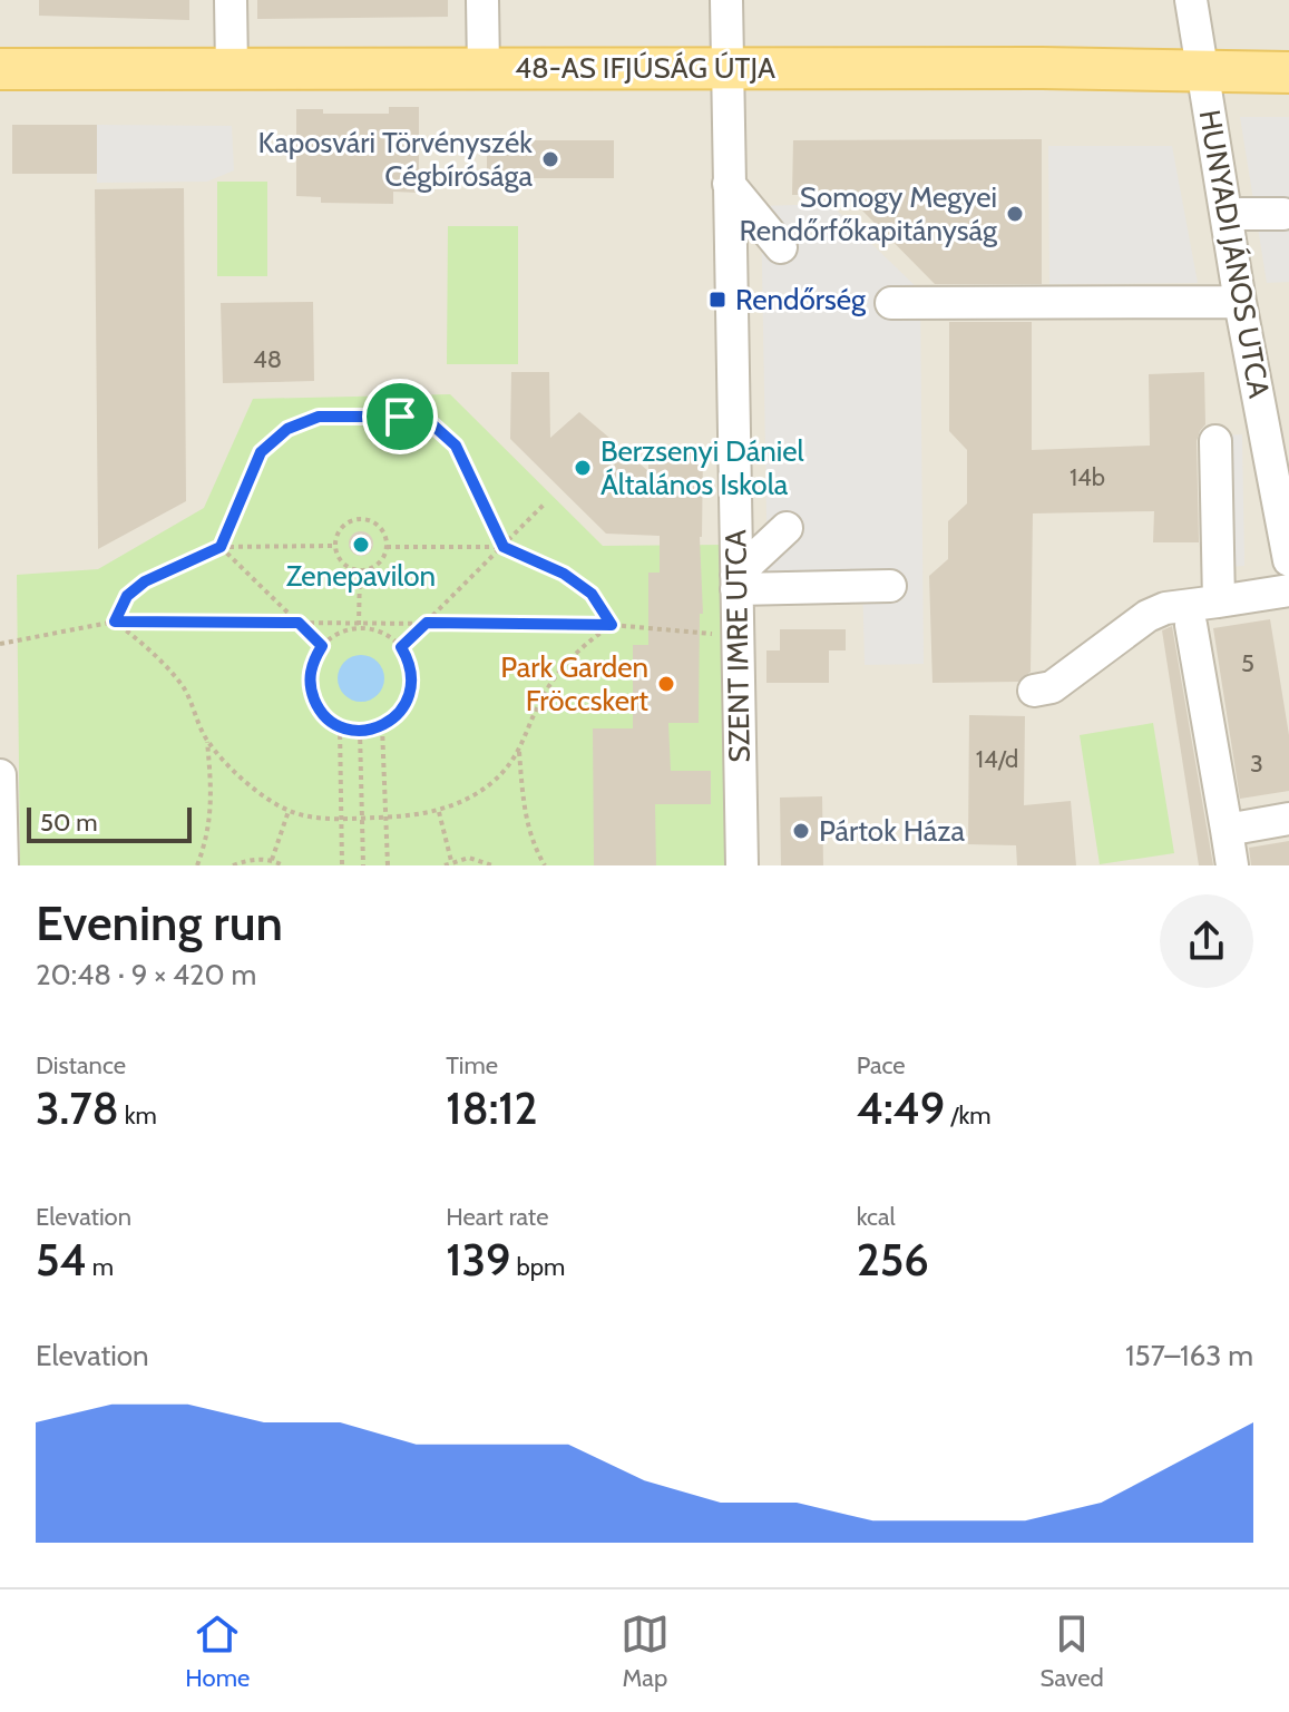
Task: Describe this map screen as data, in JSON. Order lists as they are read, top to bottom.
{
  "streets": {
    "main road": ["48-AS IFJÚSÁG ÚTJA"],
    "street": ["HUNYADI JÁNOS UTCA", "SZENT IMRE UTCA"]
  },
  "crossings": [
    ["48-AS IFJÚSÁG ÚTJA", "HUNYADI JÁNOS UTCA"],
    ["48-AS IFJÚSÁG ÚTJA", "SZENT IMRE UTCA"]
  ],
  "places": {
    "other": [
      "Kaposvári Törvényszék Cégbírósága",
      "Somogy Megyei Rendőrfőkapitányság",
      "Berzsenyi Dániel Általános Iskola",
      "Zenepavilon",
      "Park Garden Fröccskert",
      "Pártok Háza"
    ],
    "transit": ["Rendőrség"]
  },
  "house_numbers": [
    "48",
    "14b",
    "5",
    "14/d",
    "3"
  ],
  "scale_bar": "50 m",
  "page": {
    "scale": "50 m",
    "heading": ["Evening run", "20:48 · 9 × 420 m"],
    "stats": [
      ["Distance", "3.78 km"],
      ["Time", "18:12"],
      ["Pace", "4:49 /km"],
      ["Elevation", "54 m"],
      ["Heart rate", "139 bpm"],
      ["kcal", "256"]
    ],
    "chart": ["Elevation", "157–163 m"],
    "tabs": ["Home", "Map", "Saved"]
  }
}
